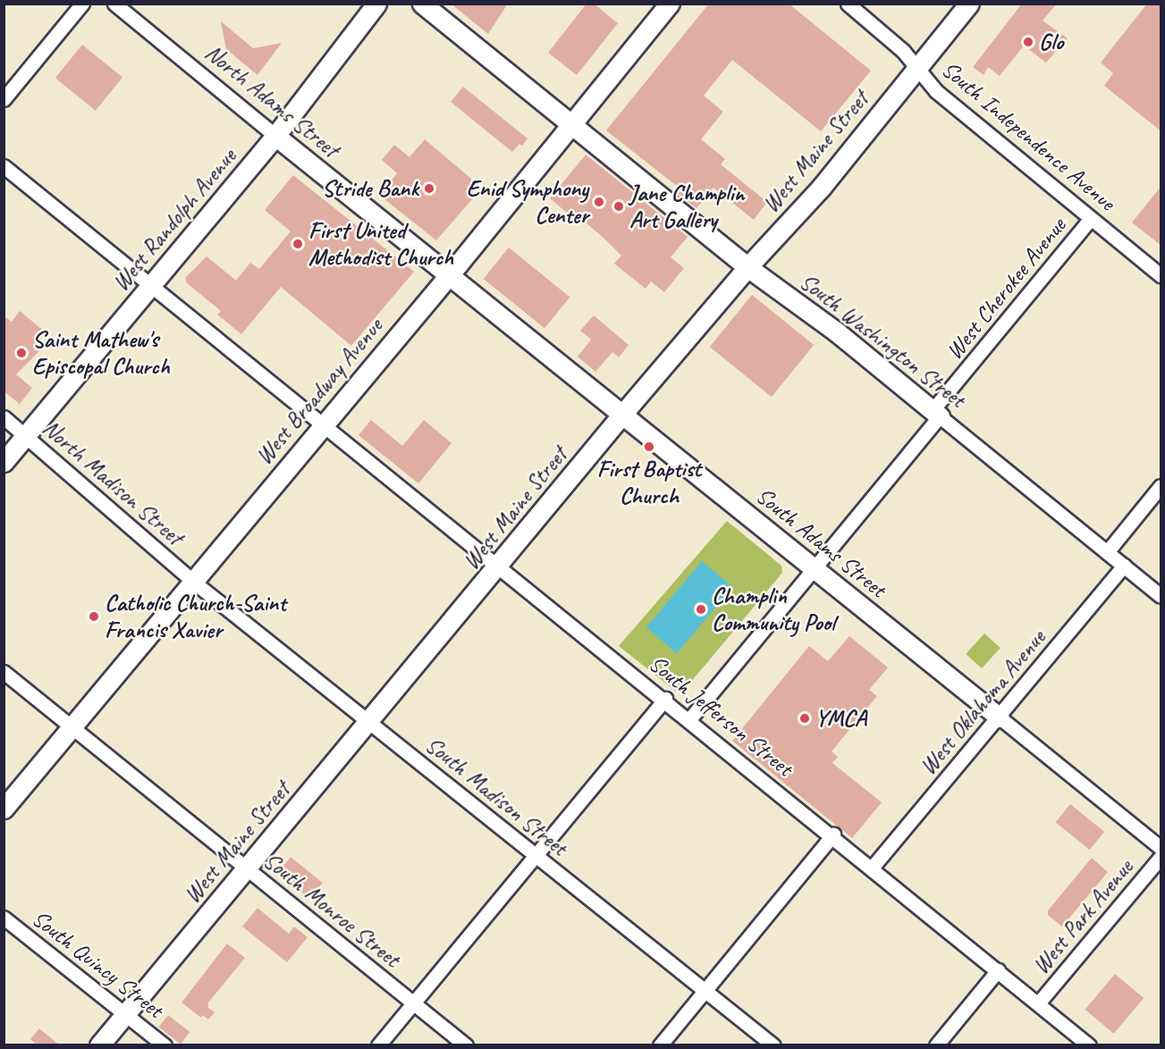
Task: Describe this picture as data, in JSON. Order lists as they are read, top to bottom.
{
  "streets": {
    "main road": [
      "North Adams Street",
      "West Maine Street",
      "West Randolph Avenue",
      "South Washington Street",
      "West Broadway Avenue",
      "South Adams Street"
    ],
    "street": [
      "South Independence Avenue",
      "West Cherokee Avenue",
      "North Madison Street",
      "West Oklahoma Avenue",
      "South Jefferson Street",
      "South Madison Street",
      "South Monroe Street",
      "West Park Avenue",
      "South Quincy Street"
    ]
  },
  "crossings": [
    ["North Adams Street", "West Randolph Avenue"],
    ["North Adams Street", "West Broadway Avenue"],
    ["North Adams Street", "South Adams Street"],
    ["South Independence Avenue", "West Maine Street"],
    ["South Independence Avenue", "West Cherokee Avenue"],
    ["West Maine Street", "South Washington Street"],
    ["West Maine Street", "South Adams Street"],
    ["West Maine Street", "South Jefferson Street"],
    ["West Maine Street", "South Madison Street"],
    ["West Maine Street", "South Monroe Street"],
    ["West Maine Street", "South Quincy Street"],
    ["West Randolph Avenue", "North Madison Street"],
    ["West Randolph Avenue", "South Jefferson Street"],
    ["West Cherokee Avenue", "South Washington Street"],
    ["West Cherokee Avenue", "South Adams Street"],
    ["West Cherokee Avenue", "South Jefferson Street"],
    ["South Washington Street", "West Broadway Avenue"],
    ["South Washington Street", "West Oklahoma Avenue"],
    ["West Broadway Avenue", "North Madison Street"],
    ["West Broadway Avenue", "South Adams Street"],
    ["West Broadway Avenue", "South Jefferson Street"],
    ["West Broadway Avenue", "South Madison Street"],
    ["West Broadway Avenue", "South Monroe Street"],
    ["North Madison Street", "South Madison Street"],
    ["South Adams Street", "West Oklahoma Avenue"],
    ["West Oklahoma Avenue", "South Jefferson Street"],
    ["South Jefferson Street", "West Park Avenue"]
  ],
  "places": [
    "Glo",
    "Stride Bank",
    "Enid Symphony Center",
    "Jane Champlin Art Gallery",
    "First United Methodist Church",
    "Saint Mathew's Episcopal Church",
    "First Baptist Church",
    "Champlin Community Pool",
    "Catholic Church-Saint Francis Xavier",
    "YMCA"
  ]
}
